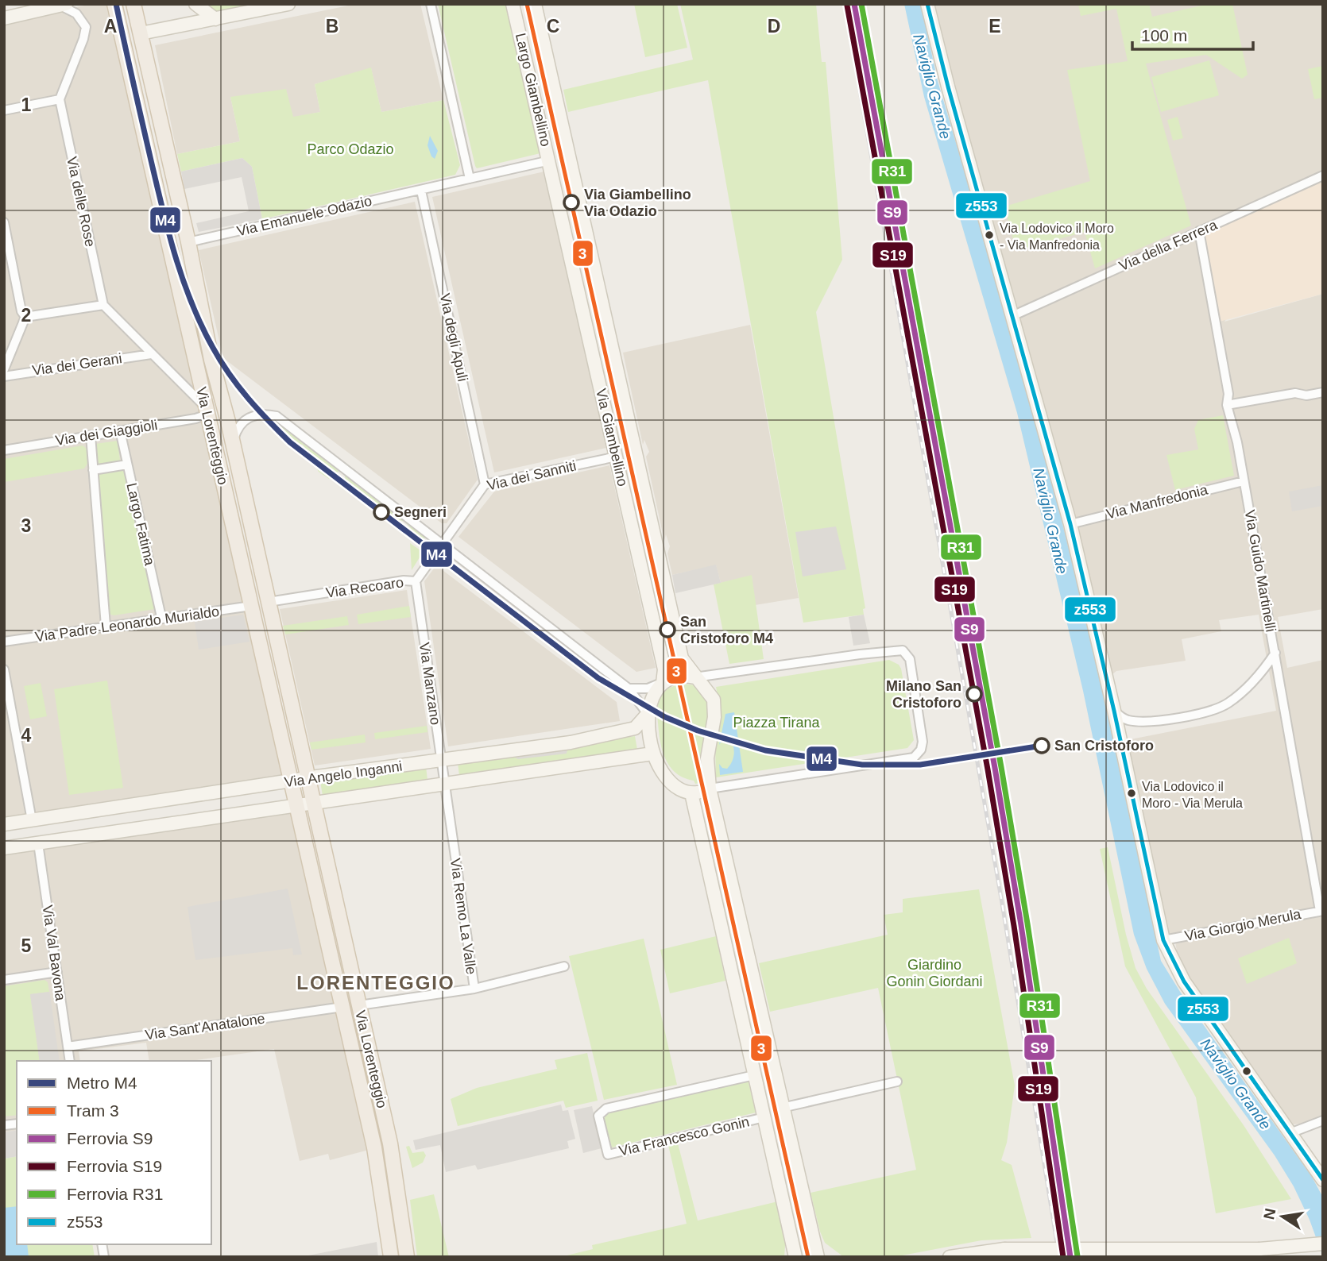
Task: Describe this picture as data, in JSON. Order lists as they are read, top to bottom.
{
  "streets": {
    "main road": ["Via Lorenteggio"],
    "street": [
      "Largo Giambellino",
      "Via delle Rose",
      "Via Emanuele Odazio",
      "Via della Ferrera",
      "Via degli Apuli",
      "Via dei Gerani",
      "Via dei Giaggioli",
      "Via Giambellino",
      "Via dei Sanniti",
      "Via Manfredonia",
      "Largo Fatima",
      "Via Guido Martinelli",
      "Via Recoaro",
      "Via Padre Leonardo Murialdo",
      "Via Manzano",
      "Via Angelo Inganni",
      "Via Remo La Valle",
      "Via Giorgio Merula",
      "Via Val Bavona",
      "Via Sant'Anatalone",
      "Via Francesco Gonin"
    ]
  },
  "crossings": [
    ["Largo Giambellino", "Via Emanuele Odazio"],
    ["Largo Giambellino", "Via degli Apuli"],
    ["Largo Giambellino", "Via Giambellino"],
    ["Via Emanuele Odazio", "Via degli Apuli"],
    ["Via Emanuele Odazio", "Via Lorenteggio"],
    ["Via della Ferrera", "Via Guido Martinelli"],
    ["Via degli Apuli", "Via dei Sanniti"],
    ["Via dei Giaggioli", "Via Lorenteggio"],
    ["Via dei Giaggioli", "Largo Fatima"],
    ["Via Lorenteggio", "Via Recoaro"],
    ["Via Lorenteggio", "Via Padre Leonardo Murialdo"],
    ["Via Lorenteggio", "Via Angelo Inganni"],
    ["Via Lorenteggio", "Via Sant'Anatalone"],
    ["Via Giambellino", "Via dei Sanniti"],
    ["Via dei Sanniti", "Via Recoaro"],
    ["Via Manfredonia", "Via Guido Martinelli"],
    ["Largo Fatima", "Via Padre Leonardo Murialdo"],
    ["Via Guido Martinelli", "Via Giorgio Merula"],
    ["Via Recoaro", "Via Manzano"],
    ["Via Manzano", "Via Angelo Inganni"],
    ["Via Manzano", "Via Remo La Valle"],
    ["Via Angelo Inganni", "Via Remo La Valle"],
    ["Via Angelo Inganni", "Via Val Bavona"],
    ["Via Val Bavona", "Via Sant'Anatalone"]
  ],
  "districts": ["LORENTEGGIO"],
  "water": ["Naviglio Grande"],
  "parks": ["Parco Odazio", "Piazza Tirana", "Giardino Gonin Giordani"],
  "places": [
    "Via Giambellino Via Odazio",
    "Via Lodovico il Moro - Via Manfredonia",
    "Segneri",
    "San Cristoforo M4",
    "Milano San Cristoforo",
    "San Cristoforo",
    "Via Lodovico il Moro - Via Merula"
  ],
  "lines": [
    "metro line M4",
    "tram line 3",
    "rail line S9",
    "rail line R31",
    "transit line z553",
    "rail line S19"
  ],
  "legend": [
    "Metro M4",
    "Tram 3",
    "Ferrovia S9",
    "Ferrovia S19",
    "Ferrovia R31",
    "z553"
  ],
  "scale_bar": "100 m",
  "north": "left",
  "grid": {
    "columns": [
      "A",
      "B",
      "C",
      "D",
      "E"
    ],
    "rows": [
      "1",
      "2",
      "3",
      "4",
      "5"
    ]
  }
}
